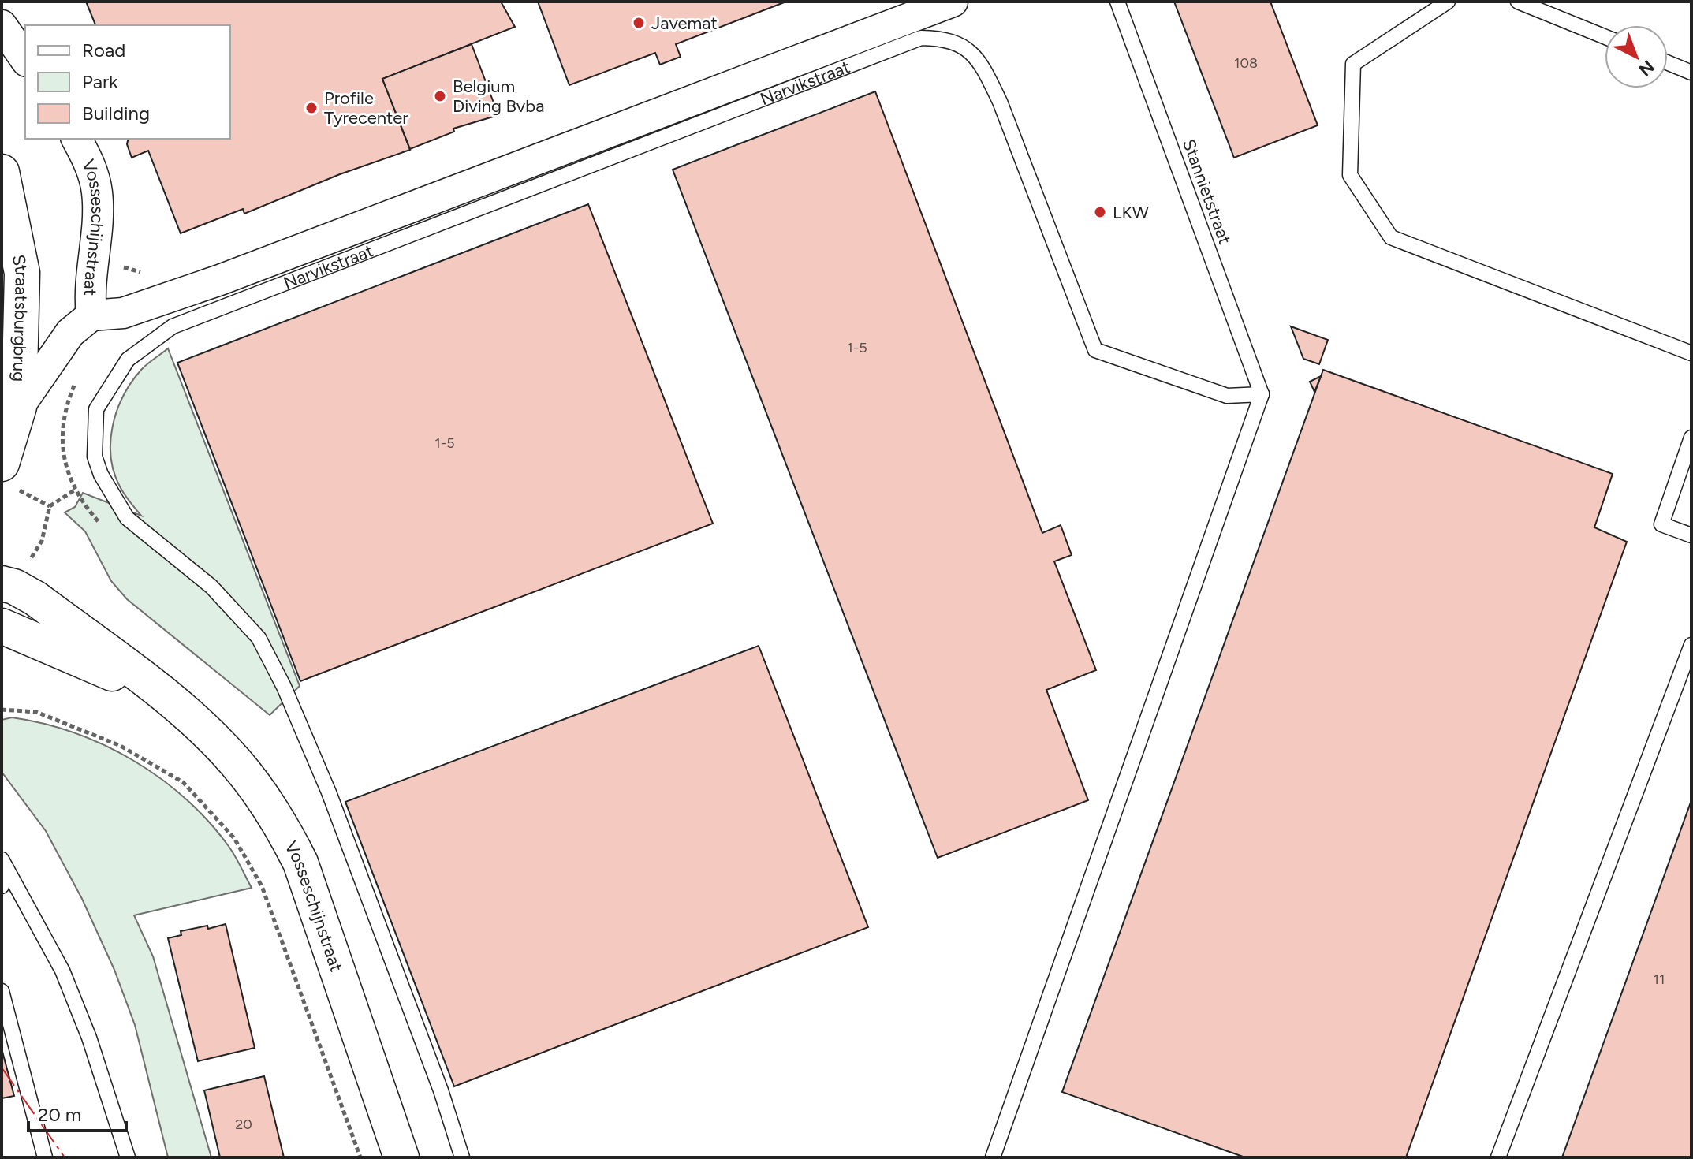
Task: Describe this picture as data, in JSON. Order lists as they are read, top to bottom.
{
  "streets": {
    "street": ["Narvikstraat", "Vosseschijnstraat", "Straatsburgbrug"],
    "lane": ["Stannietstraat"]
  },
  "crossings": [
    ["Narvikstraat", "Stannietstraat"],
    ["Narvikstraat", "Vosseschijnstraat"],
    ["Vosseschijnstraat", "Straatsburgbrug"]
  ],
  "places": [
    "Javemat",
    "Belgium Diving Bvba",
    "Profile Tyrecenter",
    "LKW"
  ],
  "house_numbers": [
    "108",
    "1-5",
    "1-5",
    "11",
    "20"
  ],
  "legend": ["Road", "Park", "Building"],
  "scale_bar": "20 m",
  "north": "bottom right"
}
